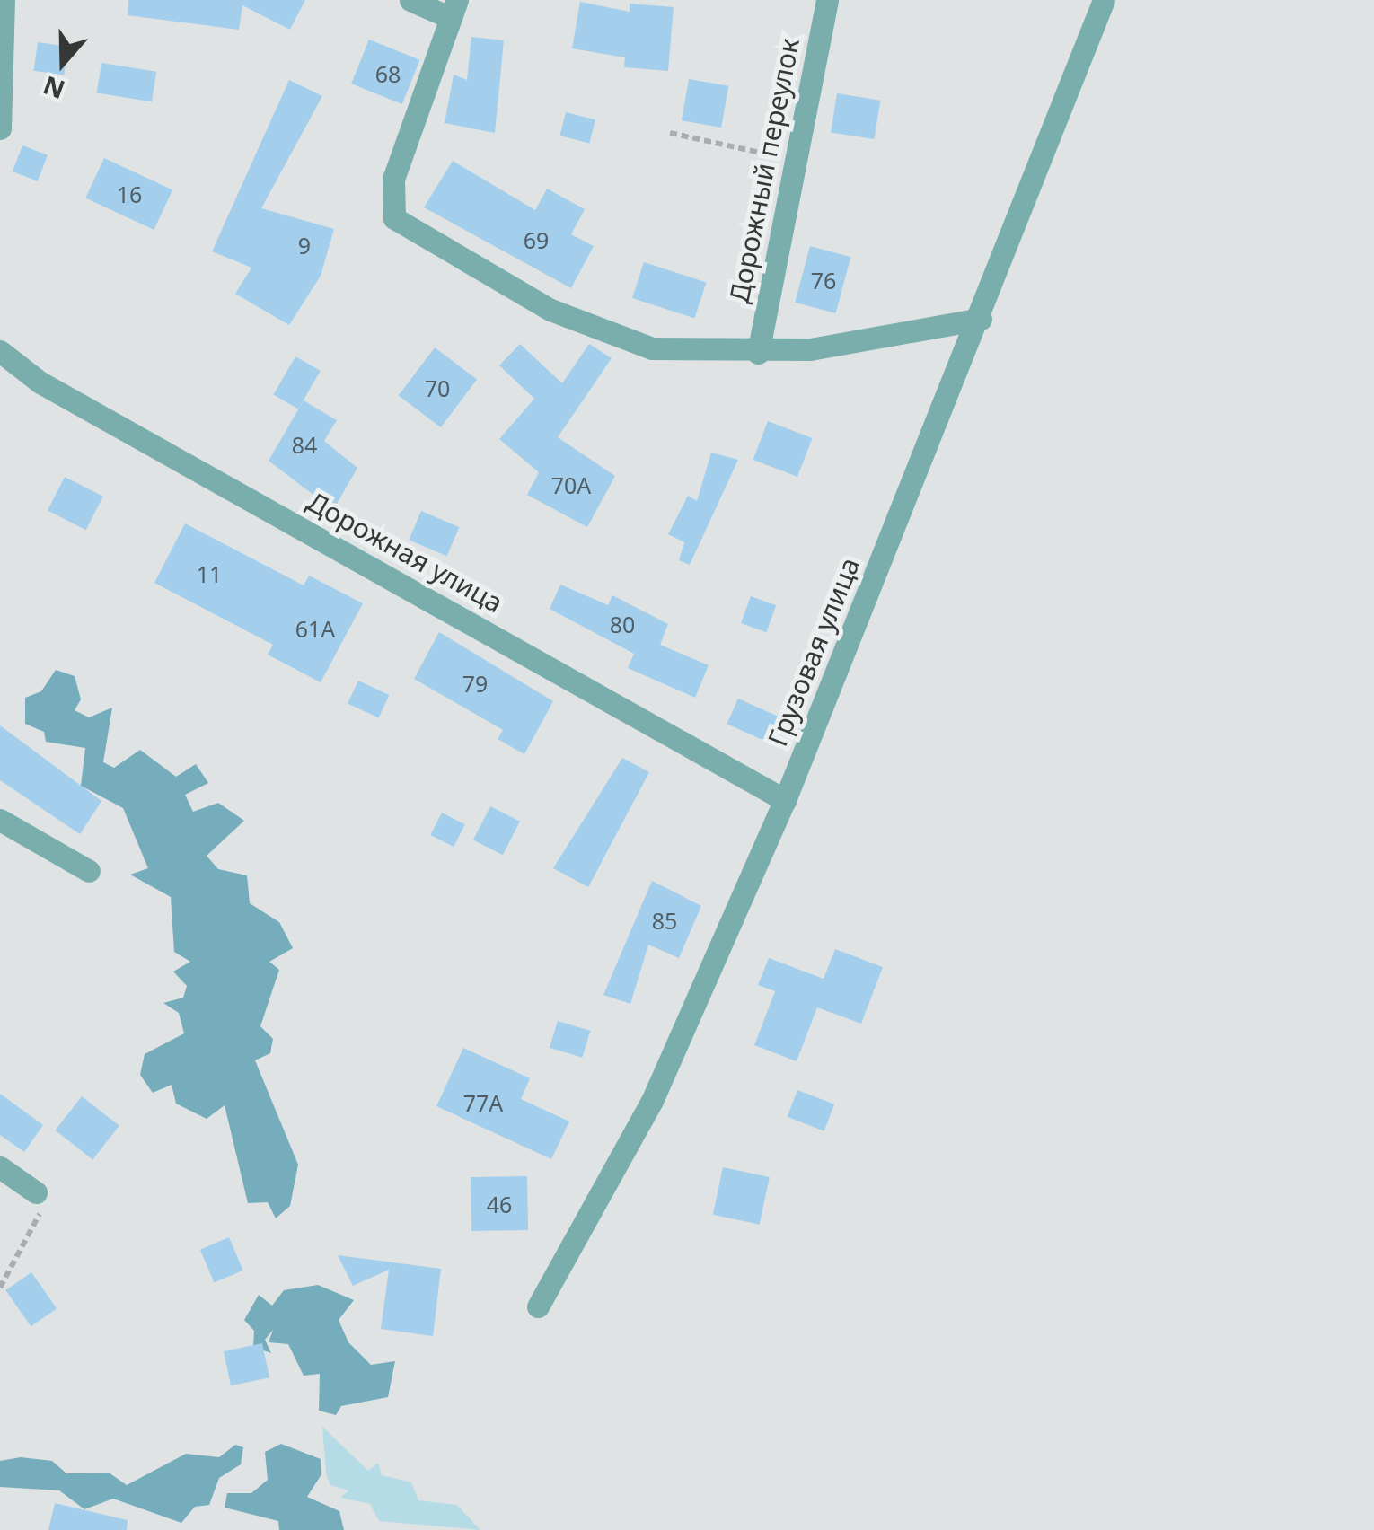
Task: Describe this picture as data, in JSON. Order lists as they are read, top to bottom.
{
  "streets": {
    "street": ["Дорожный переулок", "Дорожная улица", "Грузовая улица"]
  },
  "crossings": [
    ["Дорожная улица", "Грузовая улица"]
  ],
  "house_numbers": [
    "68",
    "16",
    "69",
    "9",
    "76",
    "70",
    "84",
    "70А",
    "11",
    "80",
    "61A",
    "79",
    "85",
    "77А",
    "46"
  ],
  "north": "bottom"
}
